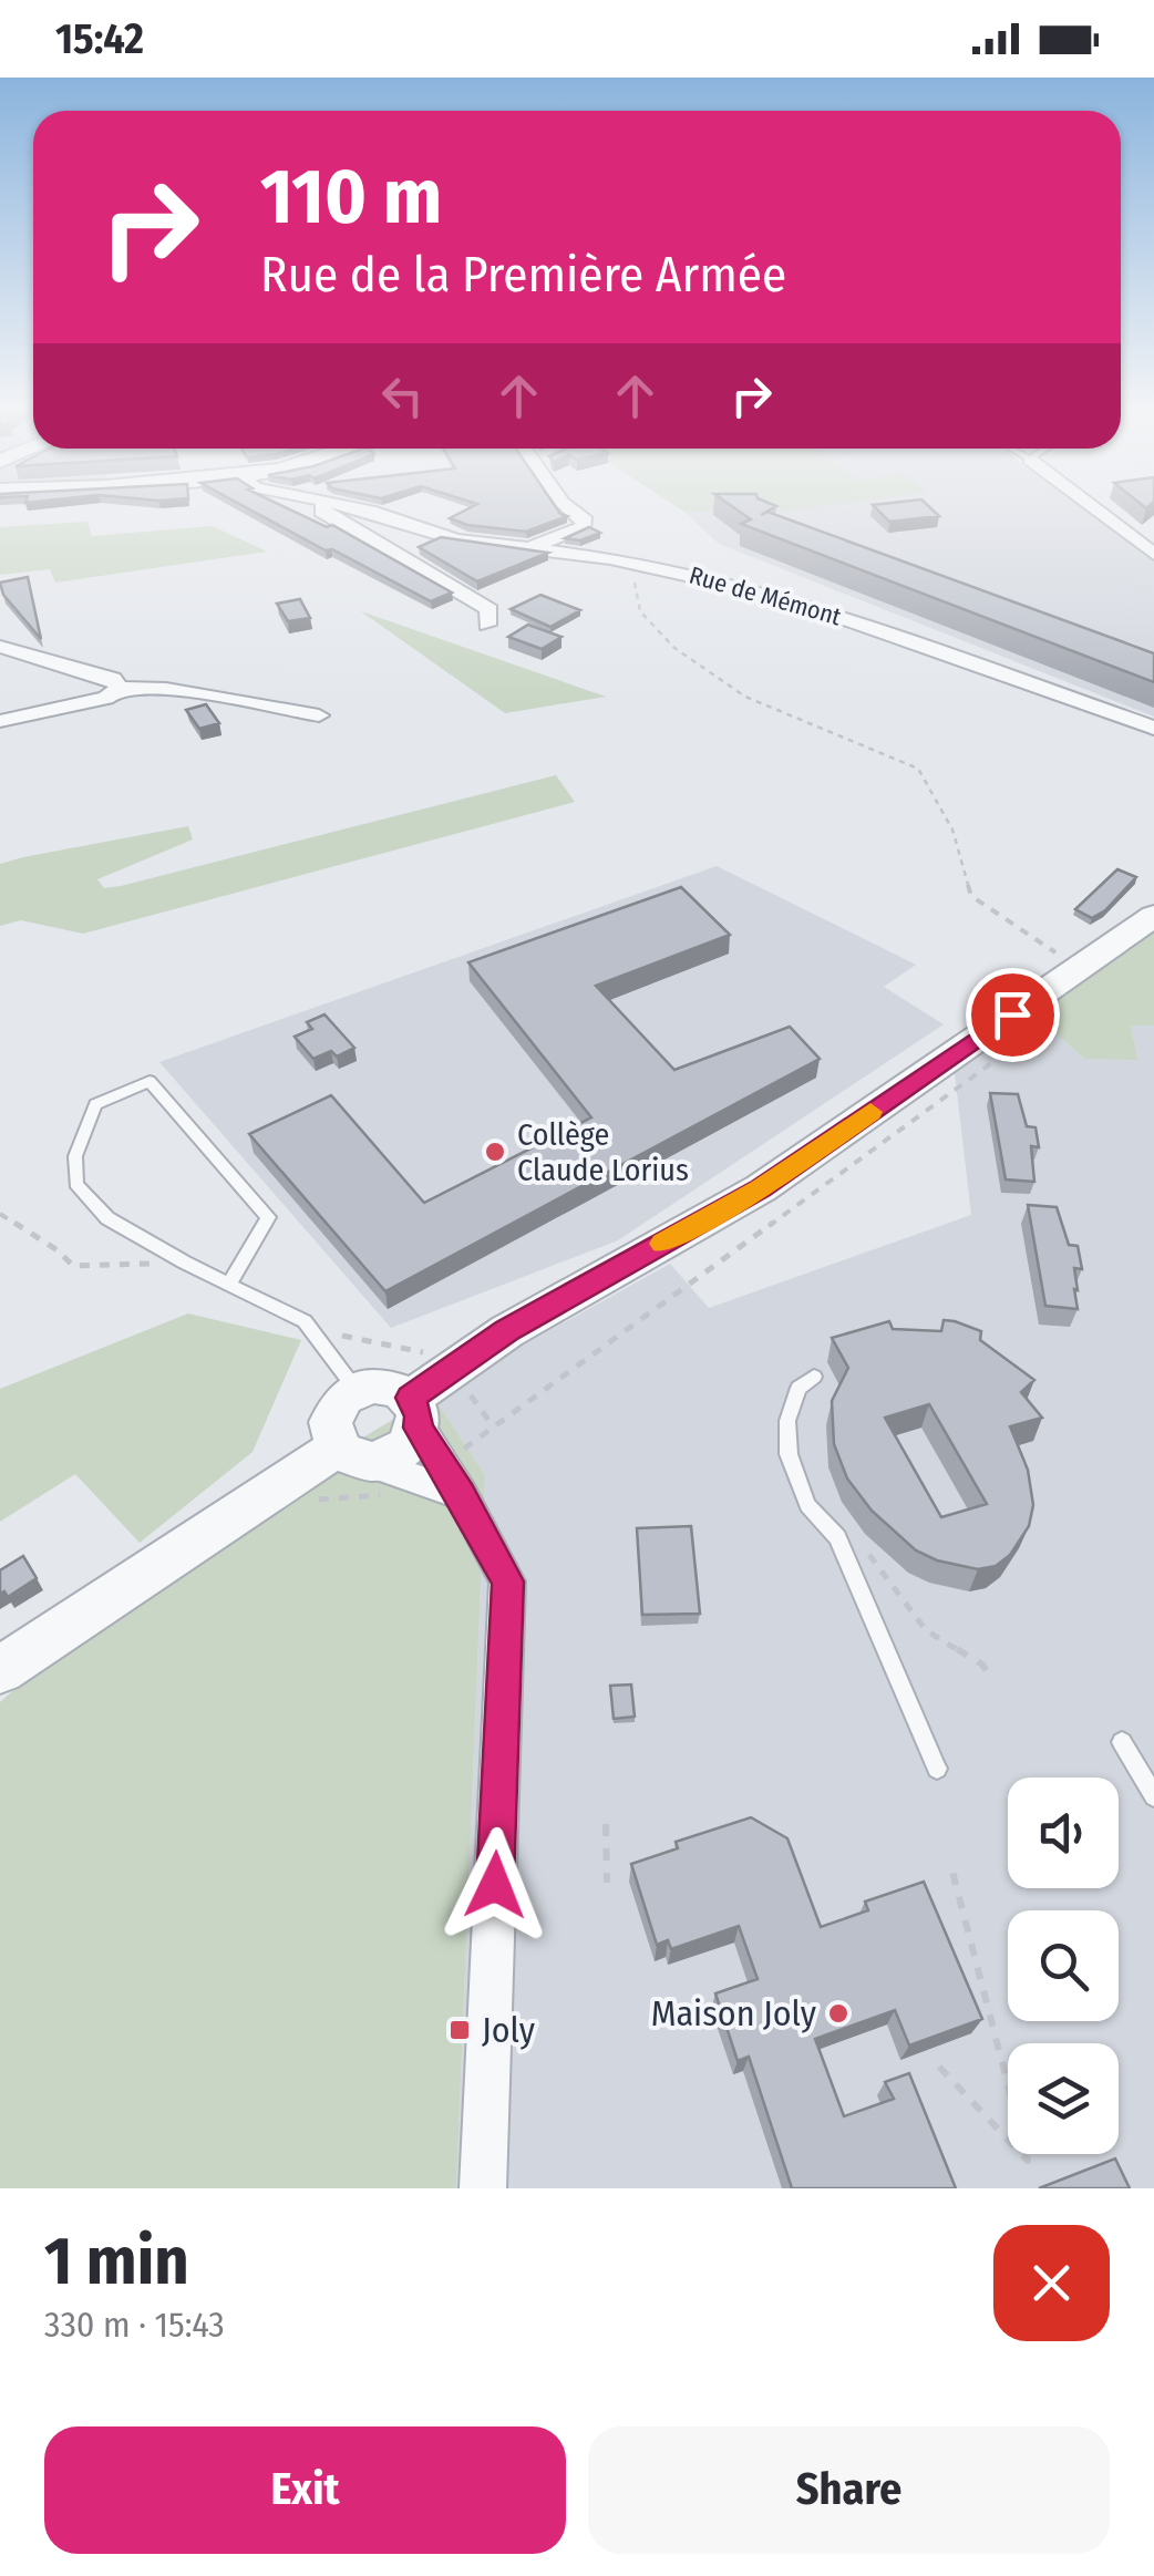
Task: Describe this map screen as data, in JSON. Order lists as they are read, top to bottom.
{
  "streets": {
    "street": ["Rue de Mémont"]
  },
  "places": {
    "other": ["Collège Claude Lorius", "Maison Joly"],
    "transit": ["Joly"]
  },
  "page": {
    "status": "15:42",
    "turn": ["110 m", "Rue de la Première Armée"],
    "heading": ["1 min", "330 m · 15:43"],
    "buttons": ["Exit", "Share"]
  }
}
